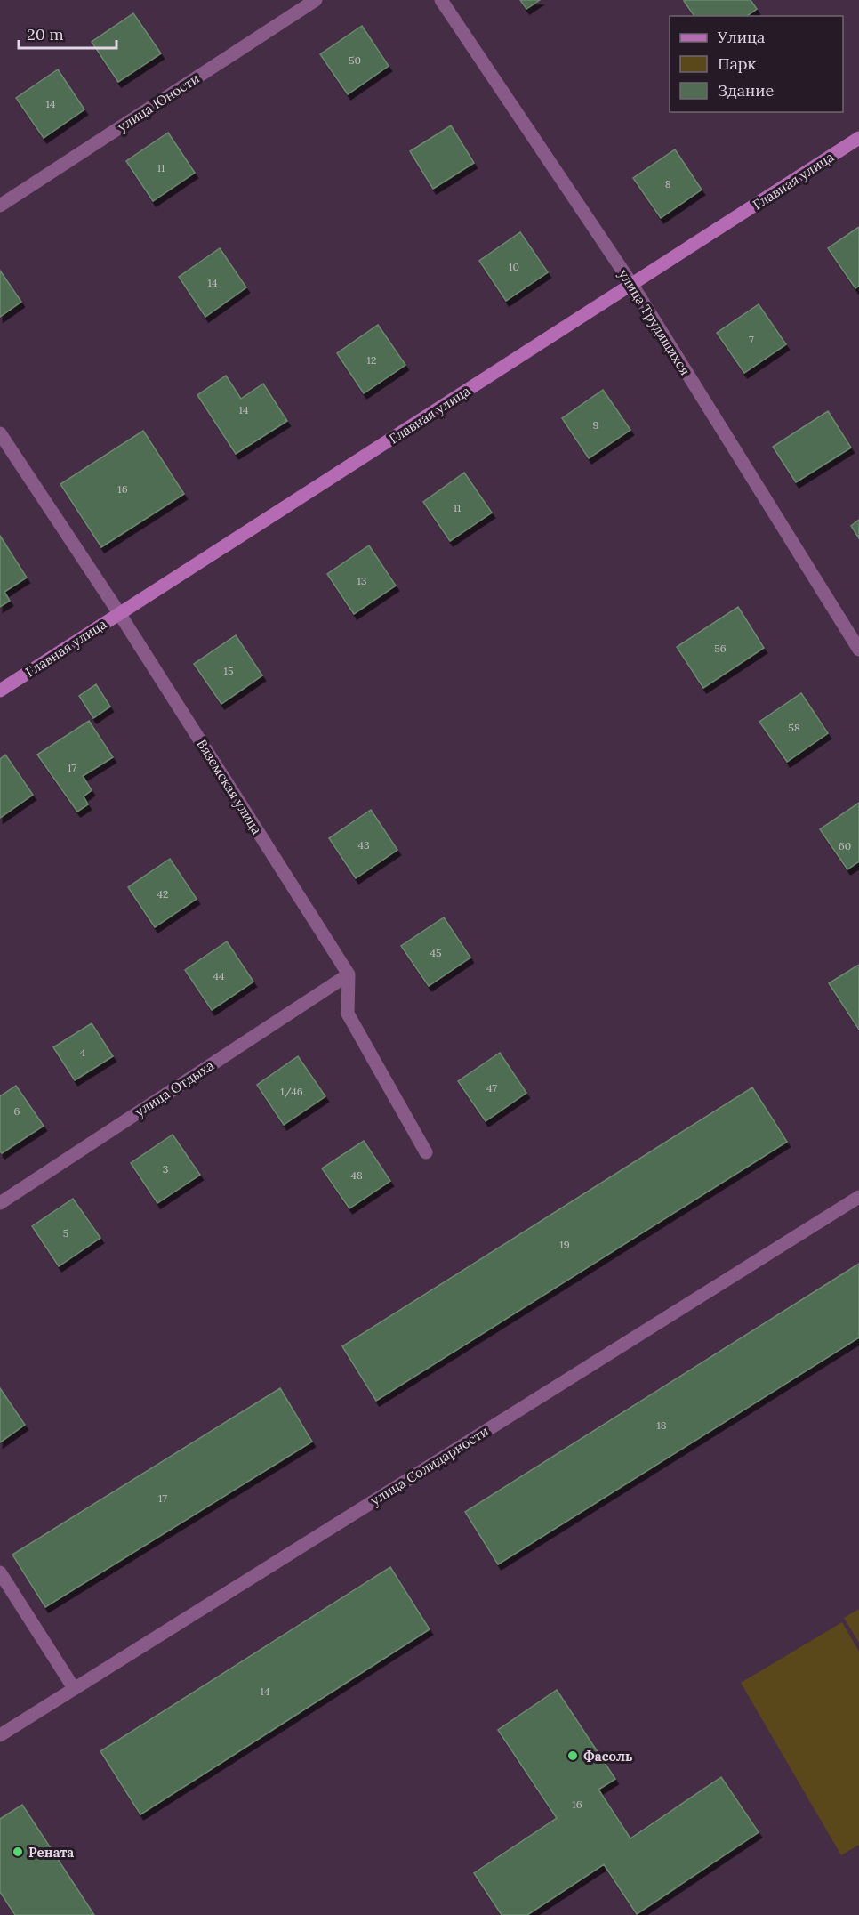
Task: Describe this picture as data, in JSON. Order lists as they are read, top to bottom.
{
  "streets": {
    "street": [
      "улица Юности",
      "Главная улица",
      "улица Трудящихся",
      "Вяземская улица",
      "улица Отдыха",
      "улица Солидарности"
    ]
  },
  "crossings": [
    ["Главная улица", "улица Трудящихся"],
    ["Главная улица", "Вяземская улица"],
    ["Вяземская улица", "улица Отдыха"]
  ],
  "places": ["Фасоль", "Рената"],
  "house_numbers": [
    "50",
    "14",
    "11",
    "8",
    "10",
    "14",
    "7",
    "12",
    "14",
    "9",
    "16",
    "11",
    "13",
    "56",
    "15",
    "58",
    "17",
    "43",
    "60",
    "42",
    "45",
    "44",
    "4",
    "47",
    "1/46",
    "6",
    "3",
    "48",
    "5",
    "19",
    "18",
    "17",
    "14",
    "16"
  ],
  "legend": ["Улица", "Парк", "Здание"],
  "scale_bar": "20 m"
}
